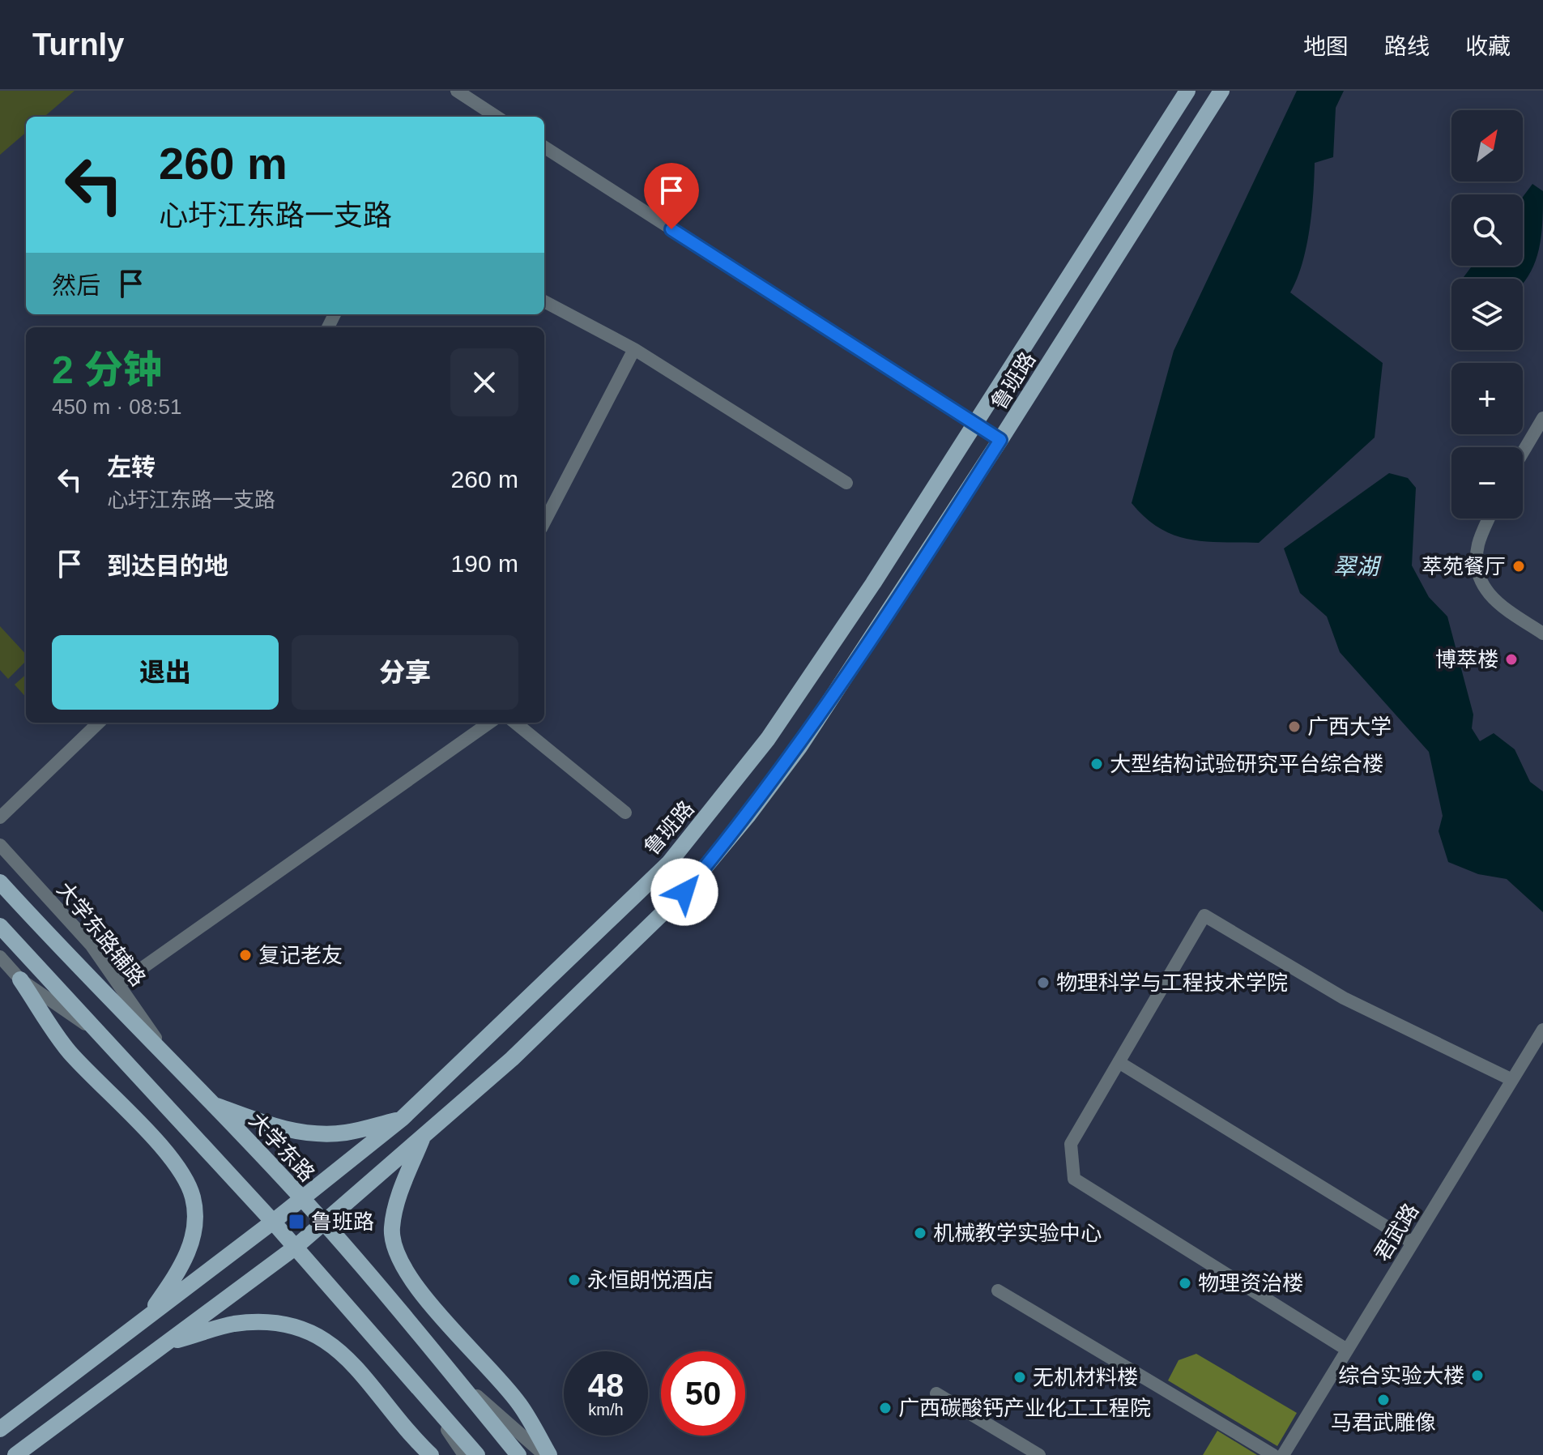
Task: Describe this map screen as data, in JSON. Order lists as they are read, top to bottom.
{
  "streets": {
    "main road": ["鲁班路", "大学东路"],
    "street": ["大学东路辅路", "君武路"]
  },
  "crossings": [
    ["鲁班路", "大学东路"],
    ["大学东路辅路", "大学东路"]
  ],
  "water": ["翠湖"],
  "places": {
    "other": [
      "萃苑餐厅",
      "博萃楼",
      "广西大学",
      "大型结构试验研究平台综合楼",
      "复记老友",
      "物理科学与工程技术学院",
      "机械教学实验中心",
      "永恒朗悦酒店",
      "物理资治楼",
      "综合实验大楼",
      "无机材料楼",
      "马君武雕像",
      "广西碳酸钙产业化工工程院"
    ],
    "transit": ["鲁班路"]
  },
  "north": "top right",
  "page": {
    "header": "Turnly",
    "nav": ["地图", "路线", "收藏"],
    "map_buttons": ["+", "−"],
    "turn": ["260 m", "心圩江东路一支路"],
    "then": "然后",
    "heading": ["2 分钟", "450 m · 08:51"],
    "list": [
      {
        "name": "左转",
        "note": "心圩江东路一支路",
        "value": "260 m"
      },
      {
        "name": "到达目的地",
        "value": "190 m"
      }
    ],
    "buttons": ["退出", "分享"],
    "speed": "48 km/h",
    "limit": "50"
  }
}
